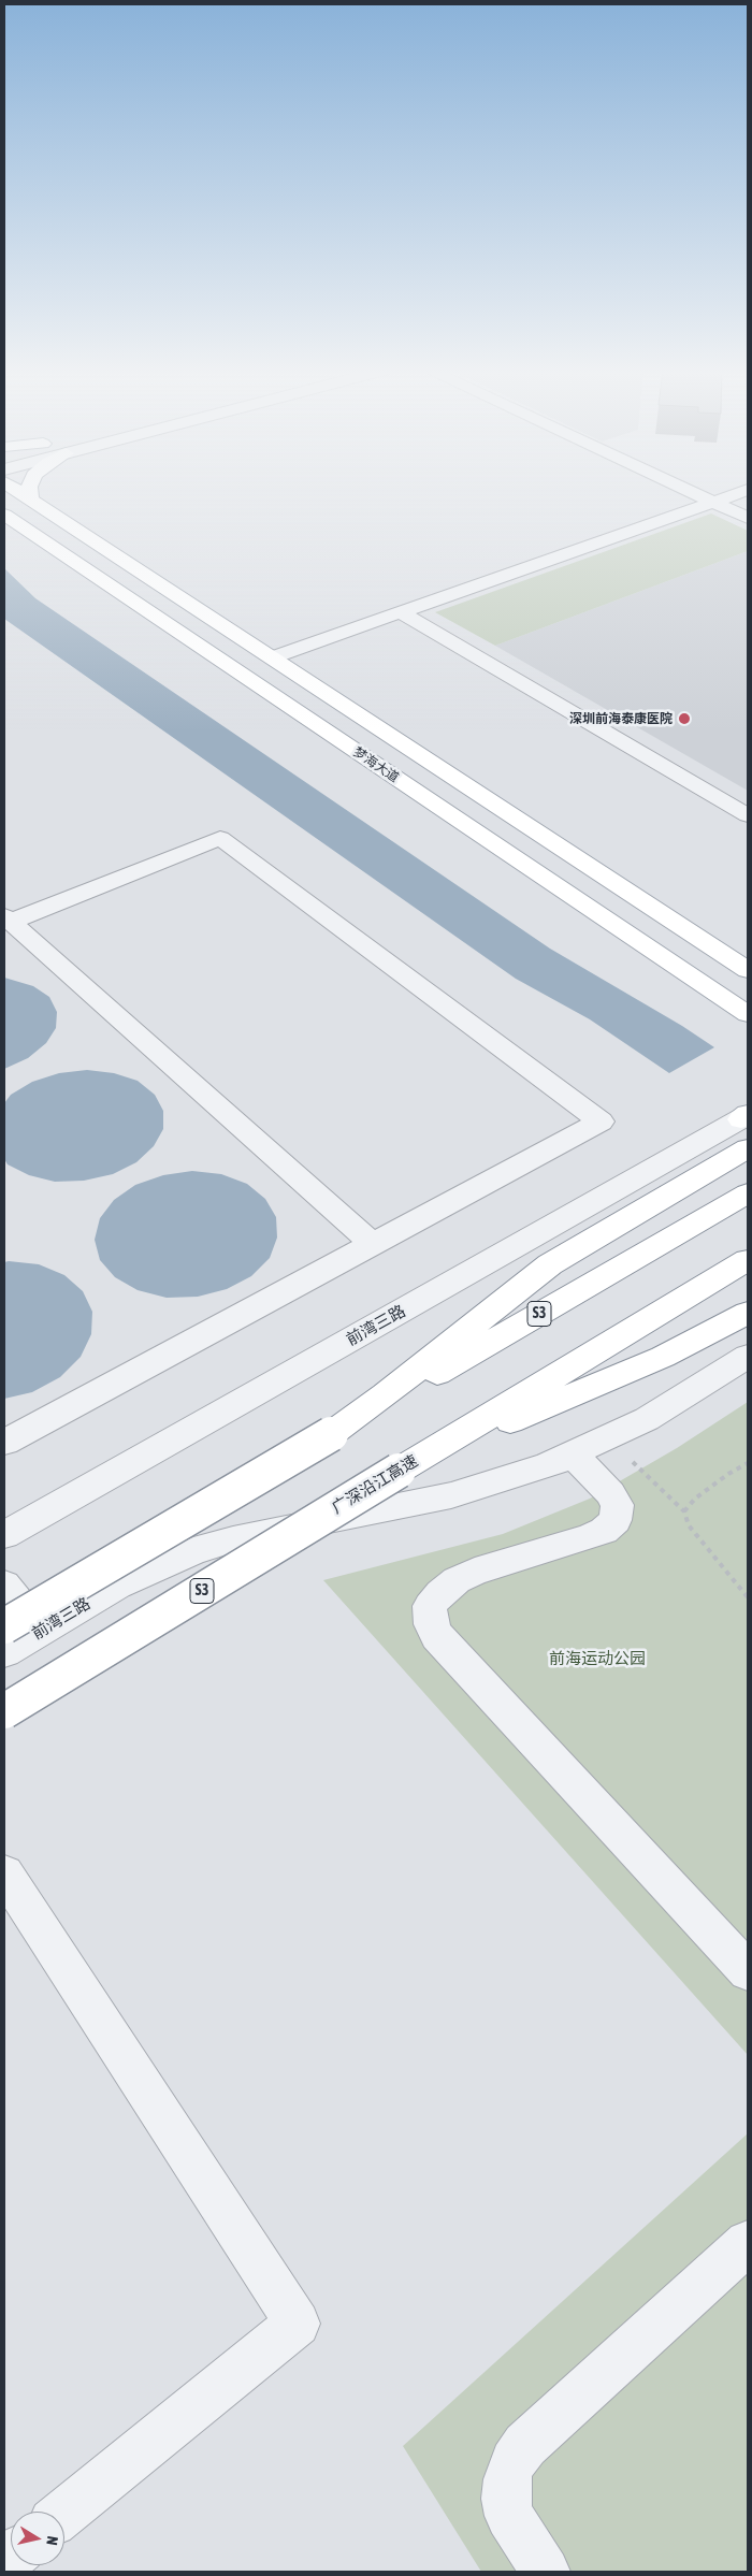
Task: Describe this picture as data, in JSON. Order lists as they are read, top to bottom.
{
  "streets": {
    "main road": ["梦海大道", "S3", "广深沿江高速"],
    "street": ["前湾三路"]
  },
  "parks": ["前海运动公园"],
  "places": ["深圳前海泰康医院"],
  "north": "right"
}
